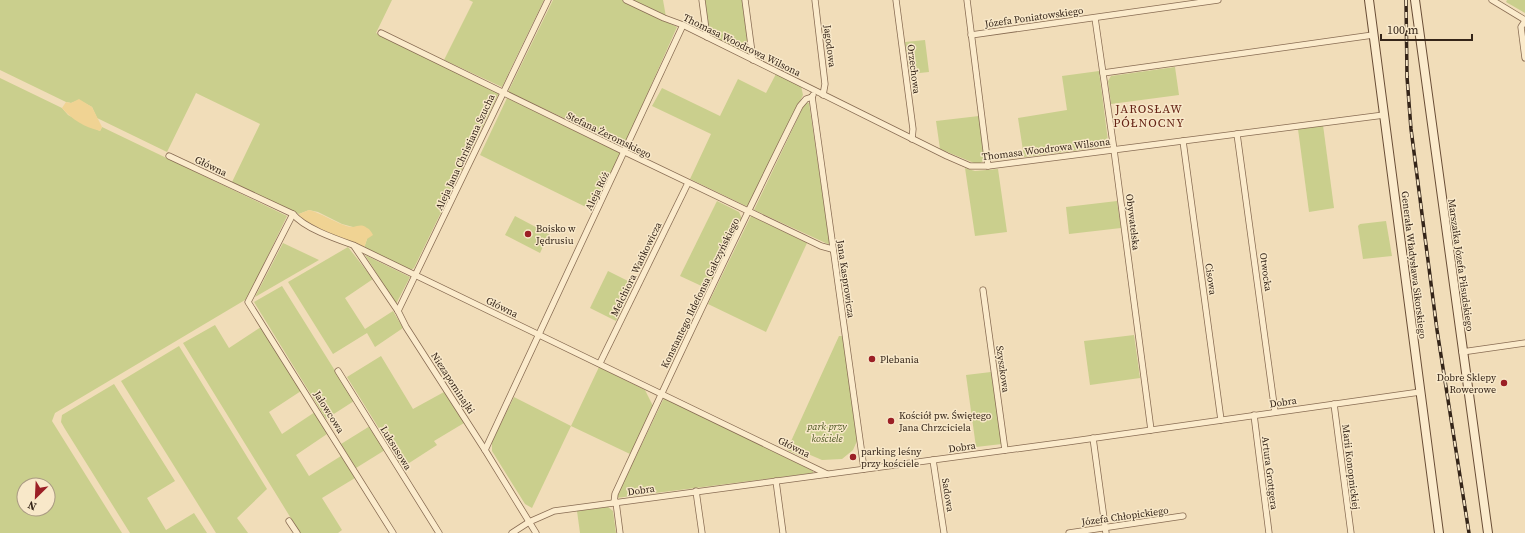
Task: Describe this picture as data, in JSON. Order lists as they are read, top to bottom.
{
  "streets": {
    "main road": ["Generała Władysława Sikorskiego", "Marszałka Józefa Piłsudskiego"],
    "street": [
      "Józefa Poniatowskiego",
      "Thomasa Woodrowa Wilsona",
      "Jagodowa",
      "Orzechowa",
      "Stefana Żeromskiego",
      "Aleja Jana Christiana Szucha",
      "Główna",
      "Aleja Róż",
      "Obywatelska",
      "Melchiora Wańkowicza",
      "Otwocka",
      "Jana Kasprowicza",
      "Cisowa",
      "Konstantego Ildefonsa Gałczyńskiego",
      "Szyszkowa",
      "Niezapominajki",
      "Dobra",
      "Jałowcowa",
      "Luksusowa",
      "Marii Konopnickiej",
      "Artura Grottgera",
      "Sadowa",
      "Józefa Chłopickiego"
    ]
  },
  "crossings": [
    ["Józefa Poniatowskiego", "Obywatelska"],
    ["Thomasa Woodrowa Wilsona", "Jagodowa"],
    ["Thomasa Woodrowa Wilsona", "Orzechowa"],
    ["Thomasa Woodrowa Wilsona", "Aleja Róż"],
    ["Thomasa Woodrowa Wilsona", "Obywatelska"],
    ["Thomasa Woodrowa Wilsona", "Generała Władysława Sikorskiego"],
    ["Thomasa Woodrowa Wilsona", "Otwocka"],
    ["Thomasa Woodrowa Wilsona", "Cisowa"],
    ["Stefana Żeromskiego", "Aleja Jana Christiana Szucha"],
    ["Stefana Żeromskiego", "Aleja Róż"],
    ["Stefana Żeromskiego", "Melchiora Wańkowicza"],
    ["Stefana Żeromskiego", "Jana Kasprowicza"],
    ["Stefana Żeromskiego", "Konstantego Ildefonsa Gałczyńskiego"],
    ["Aleja Jana Christiana Szucha", "Główna"],
    ["Aleja Jana Christiana Szucha", "Niezapominajki"],
    ["Główna", "Aleja Róż"],
    ["Główna", "Melchiora Wańkowicza"],
    ["Główna", "Konstantego Ildefonsa Gałczyńskiego"],
    ["Główna", "Niezapominajki"],
    ["Główna", "Dobra"],
    ["Główna", "Jałowcowa"],
    ["Aleja Róż", "Niezapominajki"],
    ["Obywatelska", "Dobra"],
    ["Generała Władysława Sikorskiego", "Dobra"],
    ["Otwocka", "Dobra"],
    ["Jana Kasprowicza", "Konstantego Ildefonsa Gałczyńskiego"],
    ["Jana Kasprowicza", "Dobra"],
    ["Cisowa", "Dobra"],
    ["Konstantego Ildefonsa Gałczyńskiego", "Dobra"],
    ["Szyszkowa", "Dobra"],
    ["Niezapominajki", "Dobra"],
    ["Dobra", "Marii Konopnickiej"],
    ["Dobra", "Artura Grottgera"],
    ["Dobra", "Sadowa"]
  ],
  "districts": ["JAROSŁAW PÓŁNOCNY"],
  "parks": ["park przy kościele"],
  "places": [
    "Boisko w Jędrusiu",
    "Plebania",
    "Dobre Sklepy Rowerowe",
    "Kościół pw. Świętego Jana Chrzciciela",
    "parking leśny przy kościele"
  ],
  "scale_bar": "100 m",
  "north": "bottom left"
}
